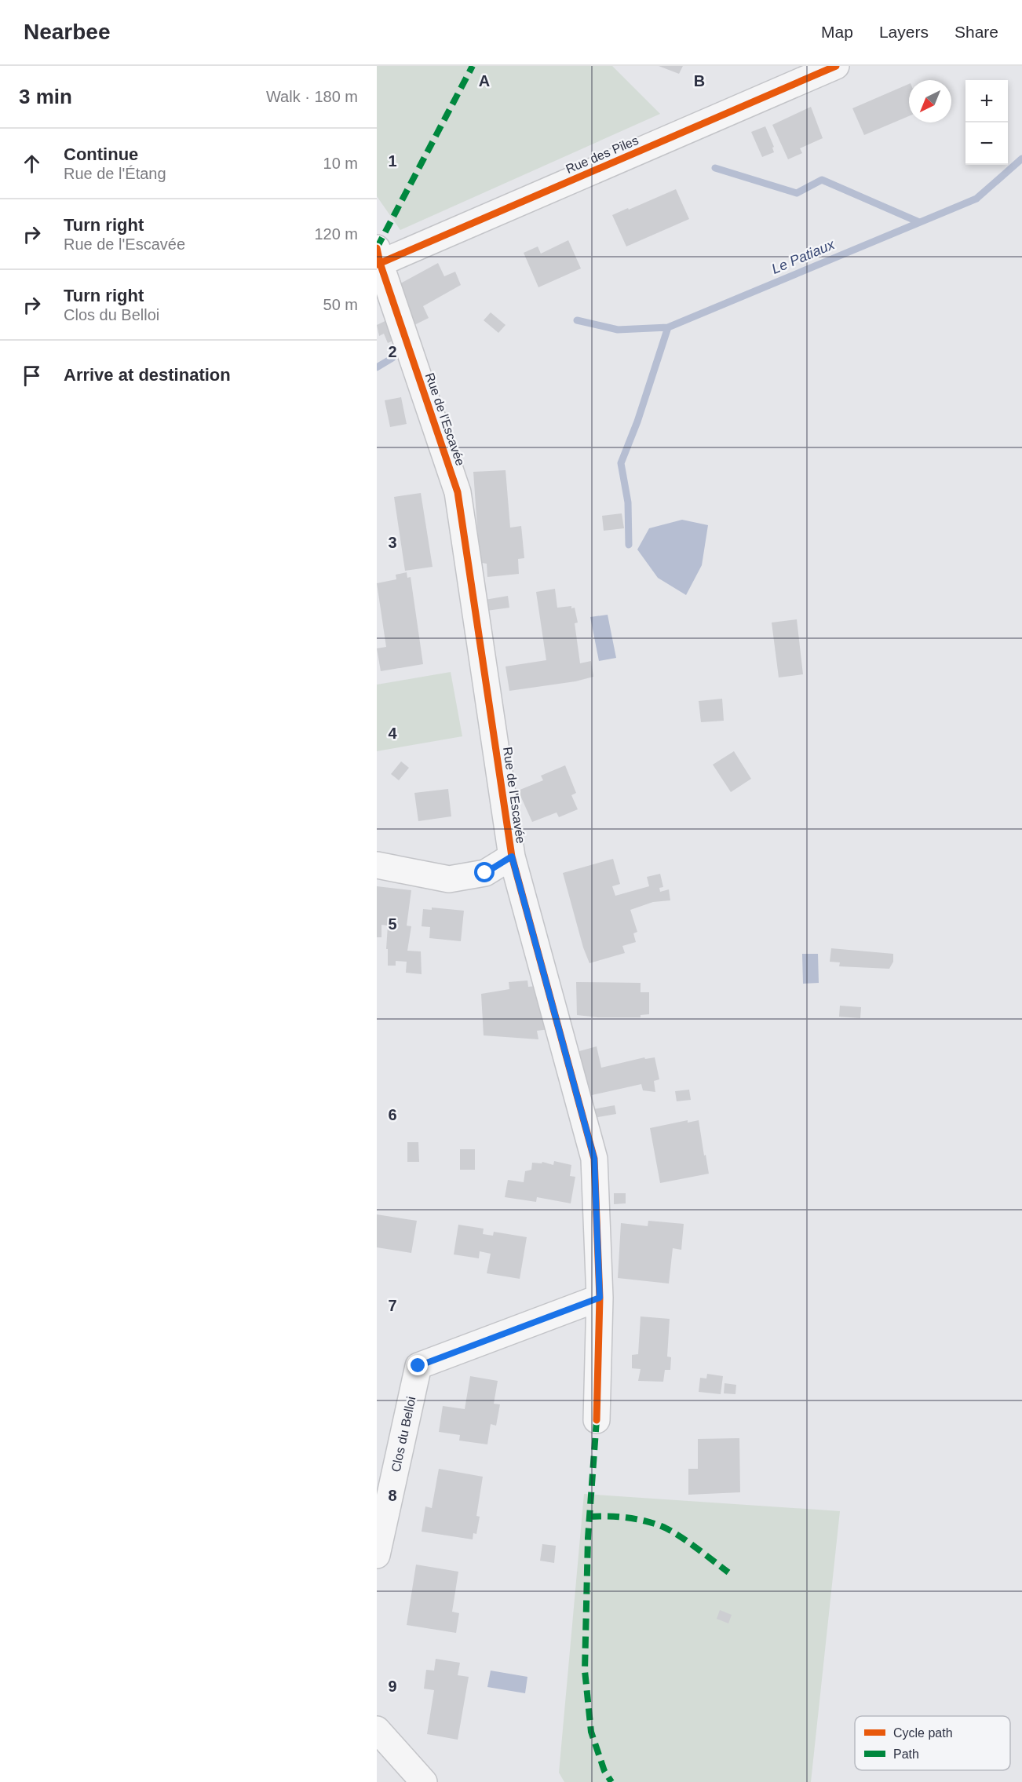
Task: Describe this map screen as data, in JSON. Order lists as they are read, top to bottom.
{
  "streets": {
    "street": ["Rue des Piles", "Rue de l'Escavée", "Clos du Belloi"]
  },
  "crossings": [
    ["Rue des Piles", "Rue de l'Escavée"],
    ["Rue de l'Escavée", "Clos du Belloi"]
  ],
  "water": ["Le Patiaux"],
  "legend": ["Cycle path", "Path"],
  "north": "bottom left",
  "page": {
    "header": "Nearbee",
    "nav": ["Map", "Layers", "Share"],
    "heading": ["3 min", "Walk · 180 m"],
    "map_buttons": ["+", "−"],
    "list": [
      ["Continue", "Rue de l'Étang", "10 m"],
      ["Turn right", "Rue de l'Escavée", "120 m"],
      ["Turn right", "Clos du Belloi", "50 m"],
      "Arrive at destination"
    ]
  },
  "grid": {
    "columns": ["A", "B"],
    "rows": [
      "1",
      "2",
      "3",
      "4",
      "5",
      "6",
      "7",
      "8",
      "9"
    ]
  }
}
